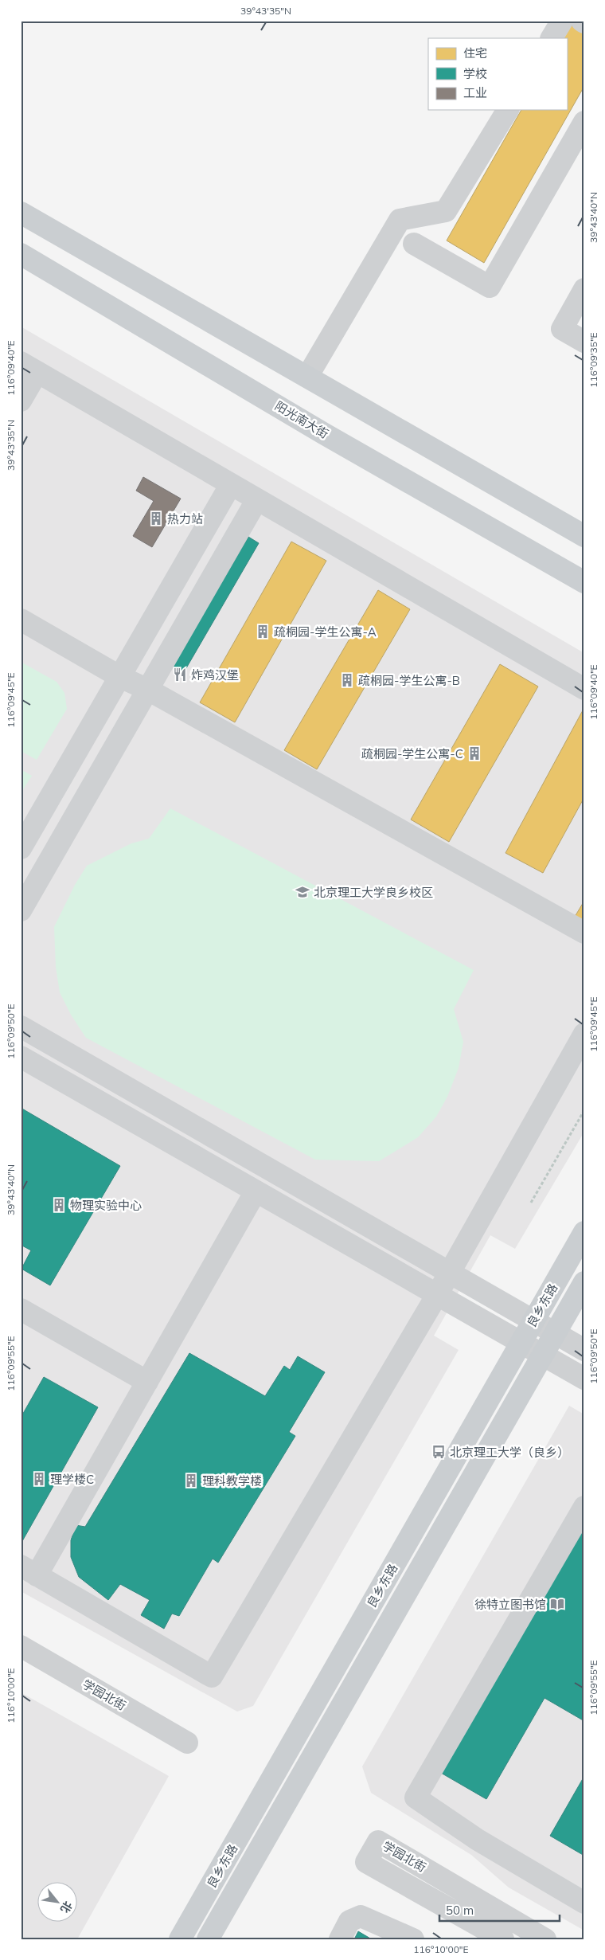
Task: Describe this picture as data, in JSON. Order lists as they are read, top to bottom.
{
  "streets": {
    "main road": ["阳光南大街", "良乡东路"],
    "street": ["学园北街"]
  },
  "places": {
    "building": [
      "热力站",
      "疏桐园-学生公寓-A",
      "疏桐园-学生公寓-B",
      "疏桐园-学生公寓-C",
      "物理实验中心",
      "理学楼C",
      "理科教学楼"
    ],
    "restaurant": ["炸鸡汉堡"],
    "school or university": ["北京理工大学良乡校区"],
    "bus stop": ["北京理工大学（良乡）"],
    "library": ["徐特立图书馆"]
  },
  "legend": ["住宅", "学校", "工业"],
  "scale_bar": "50 m",
  "north": "bottom right",
  "coordinates": [
    "39°43'35\"N",
    "39°43'40\"N",
    "116°09'35\"E",
    "116°09'40\"E",
    "116°09'45\"E",
    "116°09'50\"E",
    "116°09'55\"E",
    "116°10'00\"E"
  ]
}
